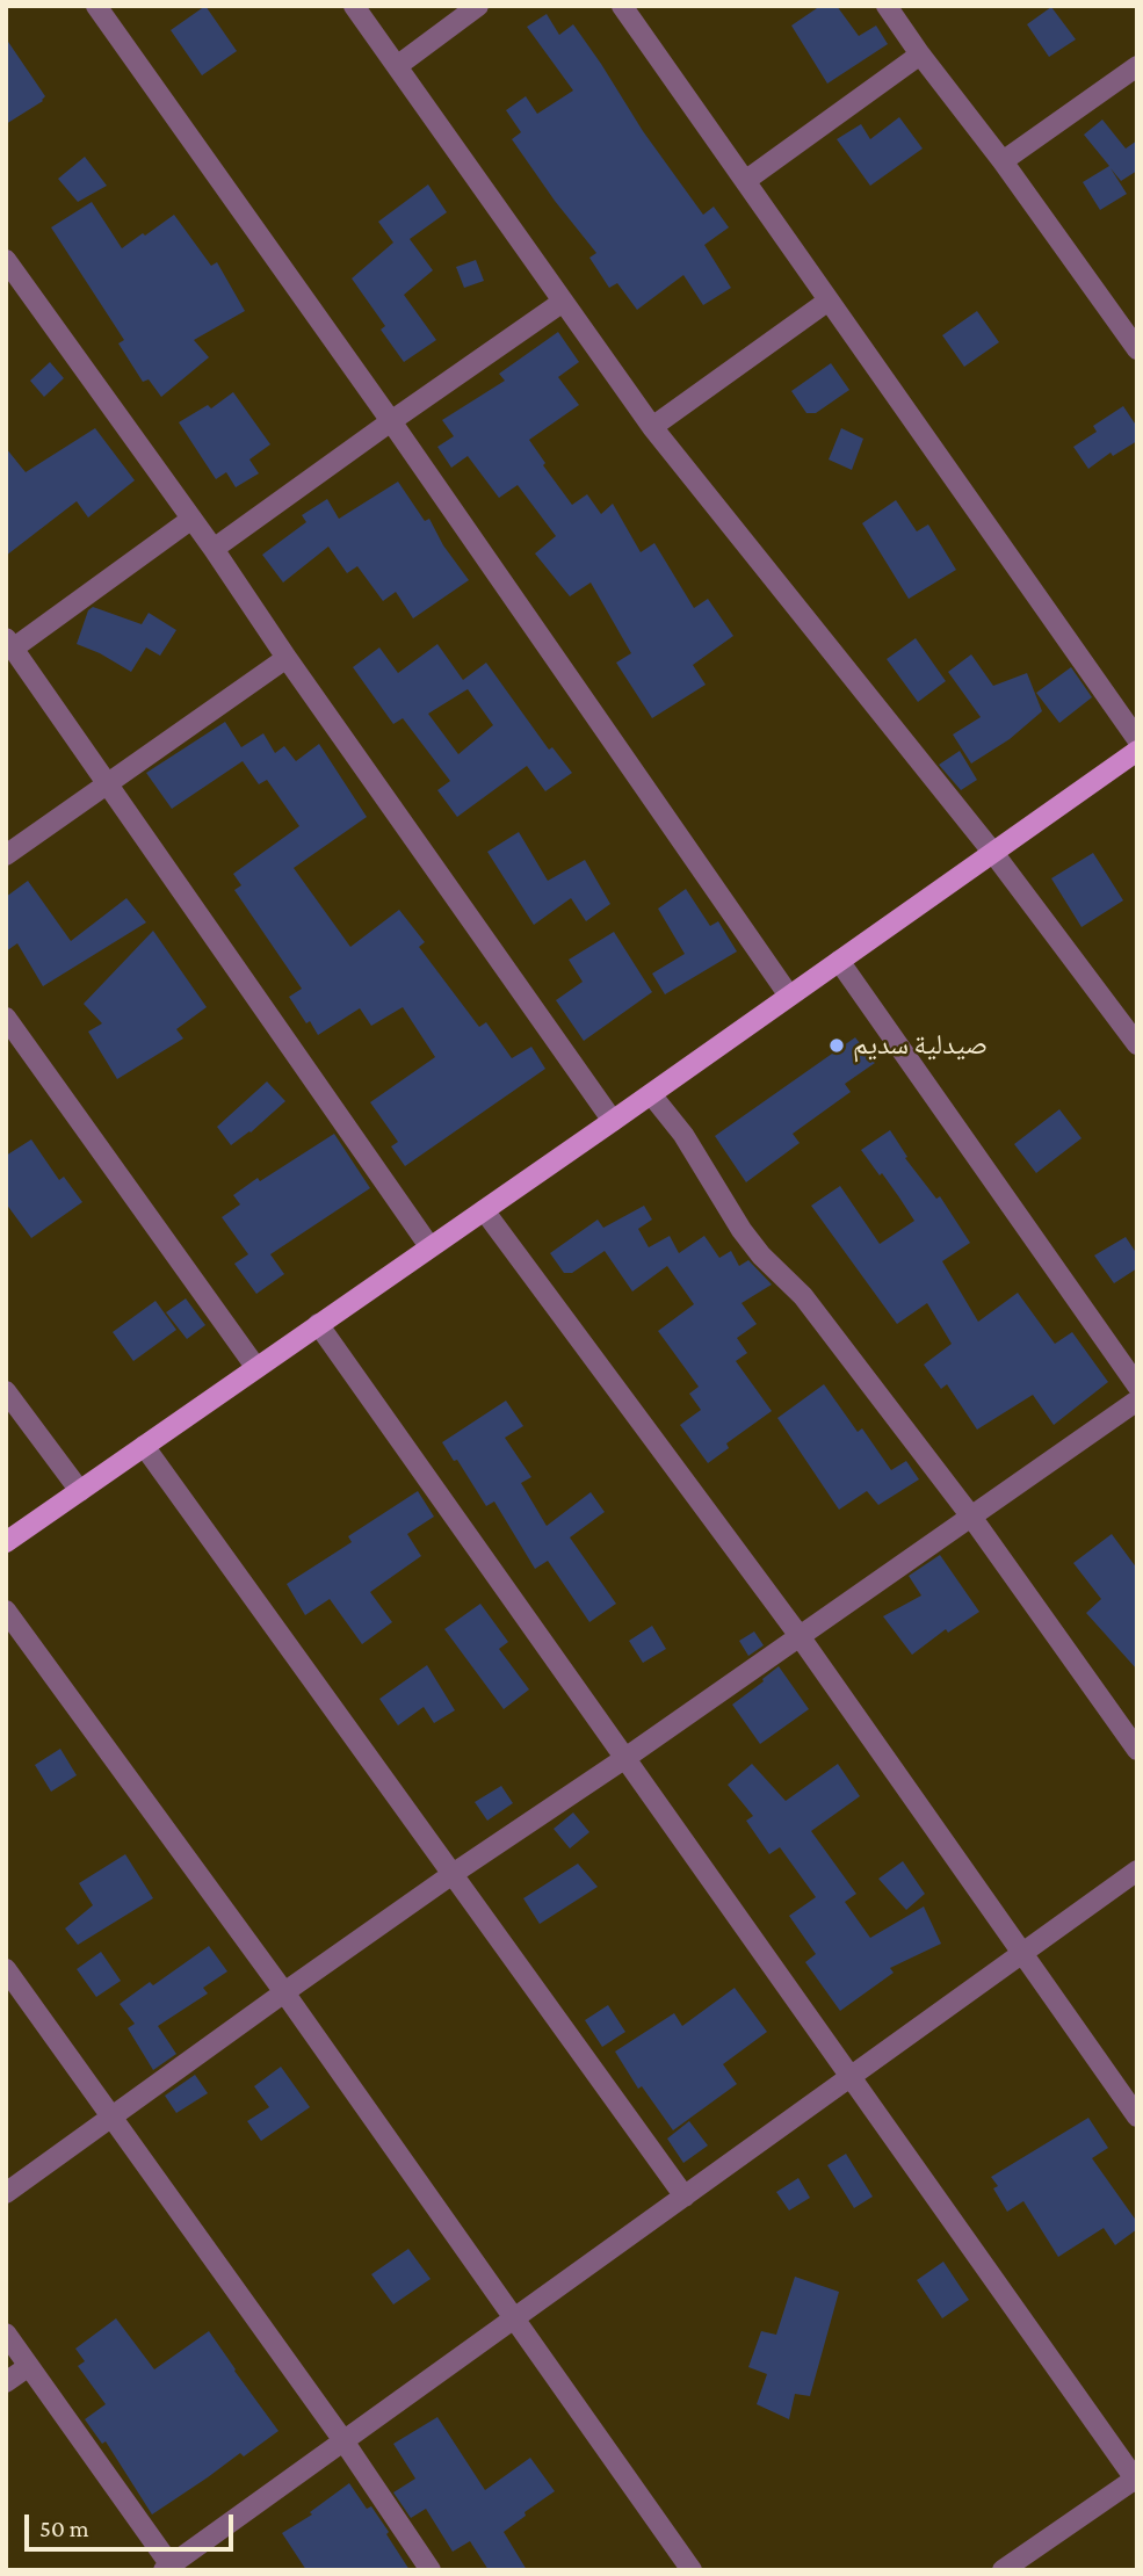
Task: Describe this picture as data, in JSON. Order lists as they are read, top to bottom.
{
  "places": ["صيدلية سديم"],
  "scale_bar": "50 m"
}
